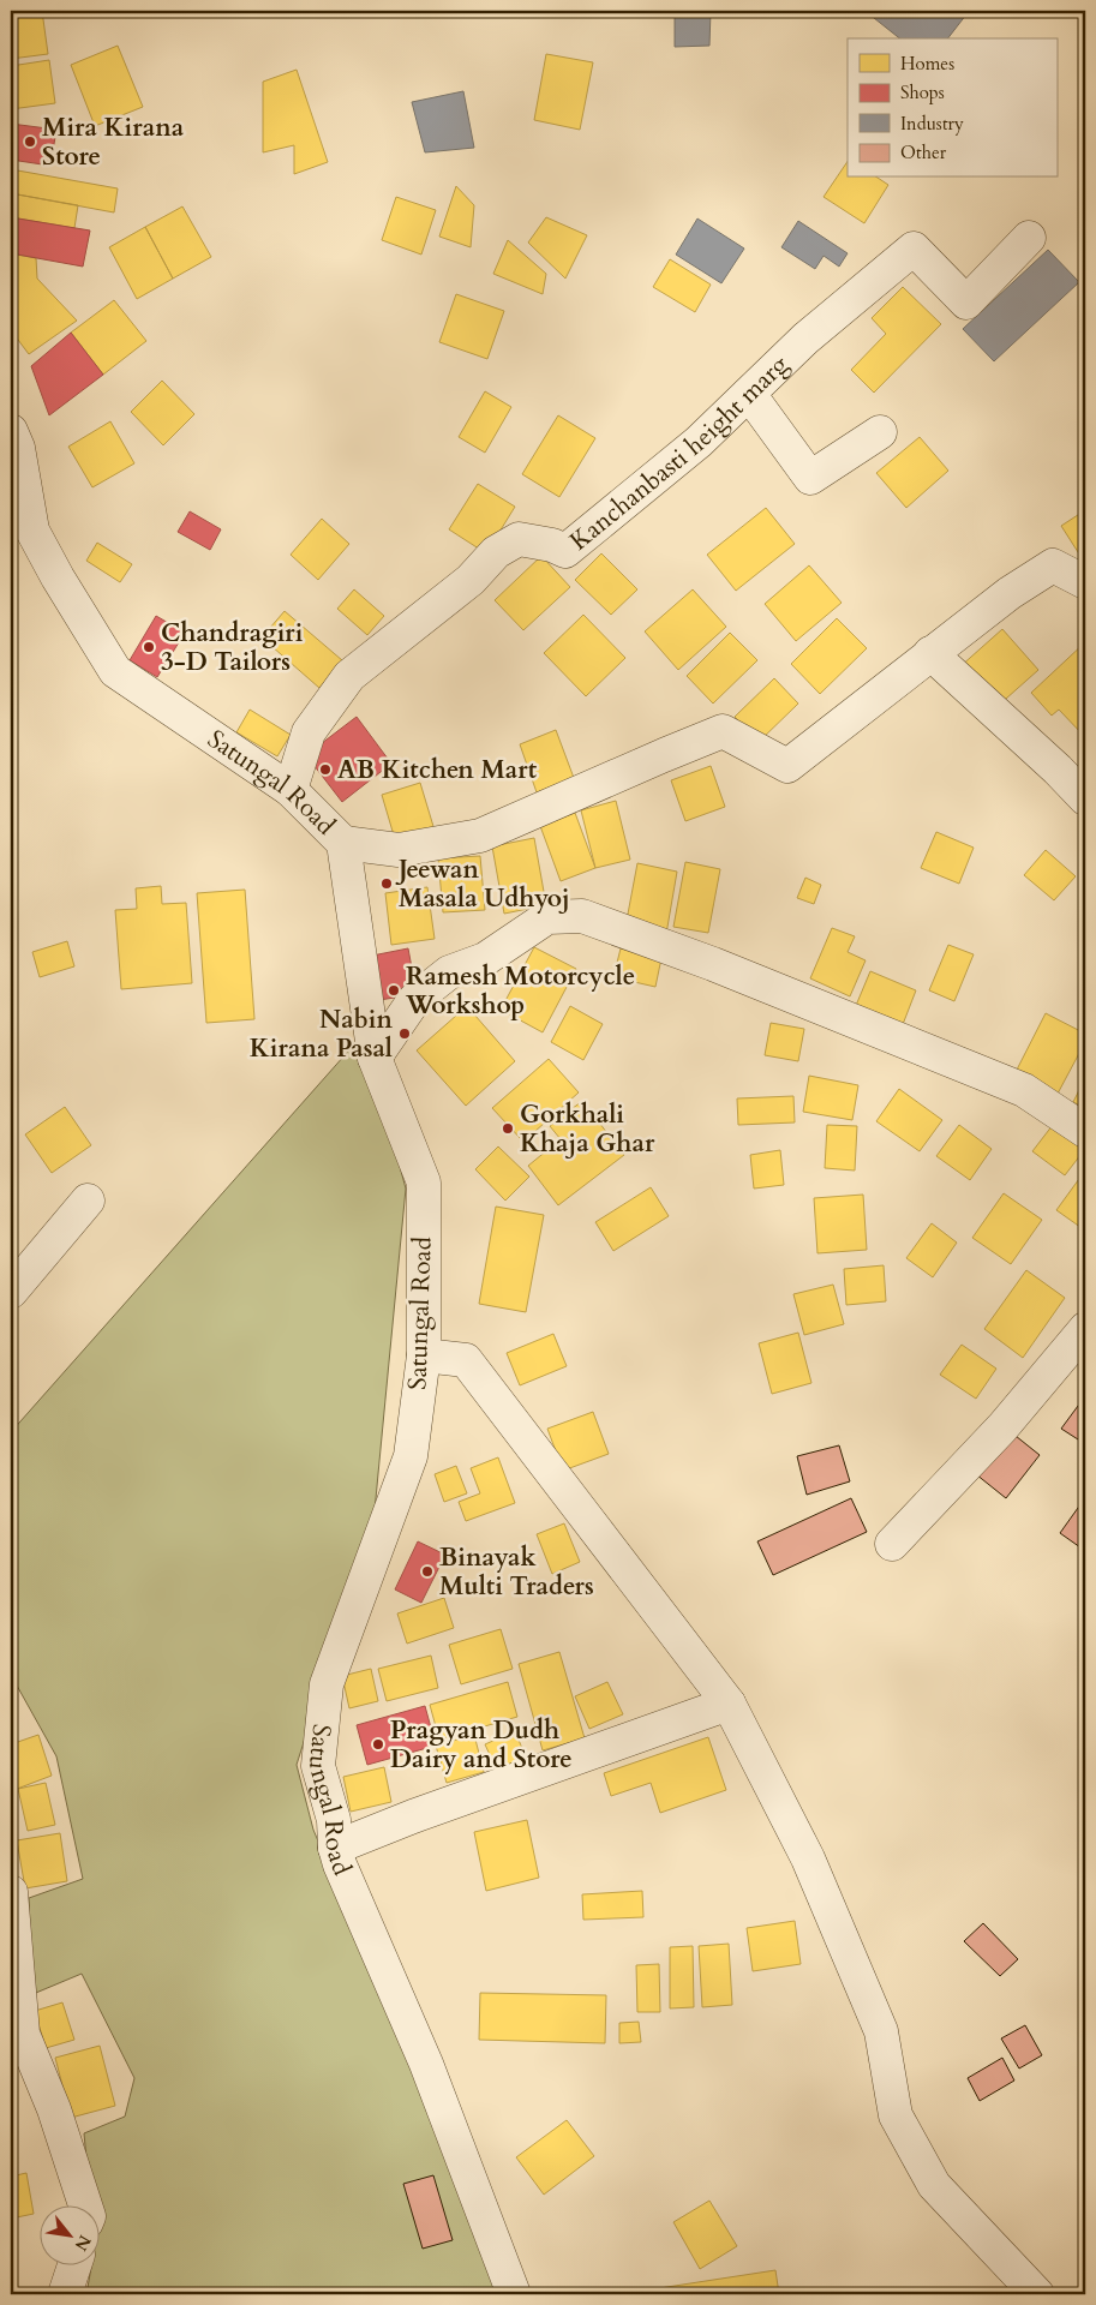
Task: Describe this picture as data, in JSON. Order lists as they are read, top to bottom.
{
  "streets": {
    "street": ["Kanchanbasti height marg", "Satungal Road"]
  },
  "crossings": [
    ["Kanchanbasti height marg", "Satungal Road"]
  ],
  "places": [
    "Mira Kirana Store",
    "Chandragiri 3-D Tailors",
    "AB Kitchen Mart",
    "Jeewan Masala Udhyoj",
    "Ramesh Motorcycle Workshop",
    "Nabin Kirana Pasal",
    "Gorkhali Khaja Ghar",
    "Binayak Multi Traders",
    "Pragyan Dudh Dairy and Store"
  ],
  "legend": [
    "Homes",
    "Shops",
    "Industry",
    "Other"
  ],
  "north": "bottom right"
}
